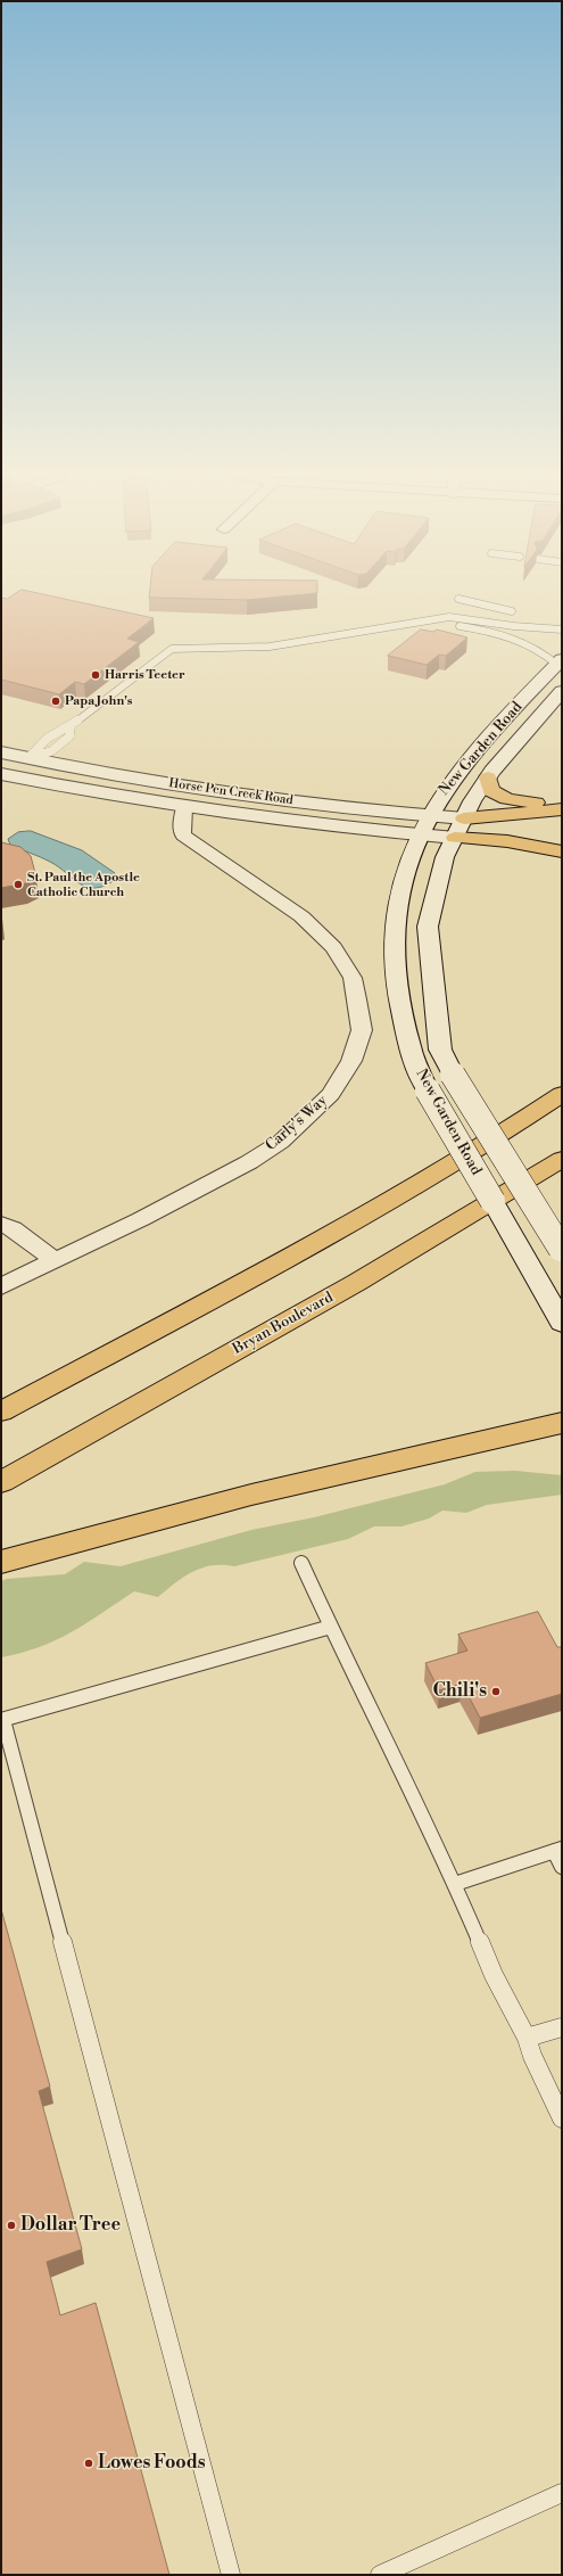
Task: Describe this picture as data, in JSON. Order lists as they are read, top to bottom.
{
  "streets": {
    "highway": ["Bryan Boulevard"],
    "main road": ["New Garden Road", "Horse Pen Creek Road"],
    "street": ["Carly's Way"]
  },
  "crossings": [
    ["New Garden Road", "Horse Pen Creek Road"],
    ["Horse Pen Creek Road", "Carly's Way"]
  ],
  "places": [
    "Harris Teeter",
    "Papa John's",
    "St. Paul the Apostle Catholic Church",
    "Chili's",
    "Dollar Tree",
    "Lowes Foods"
  ]
}
